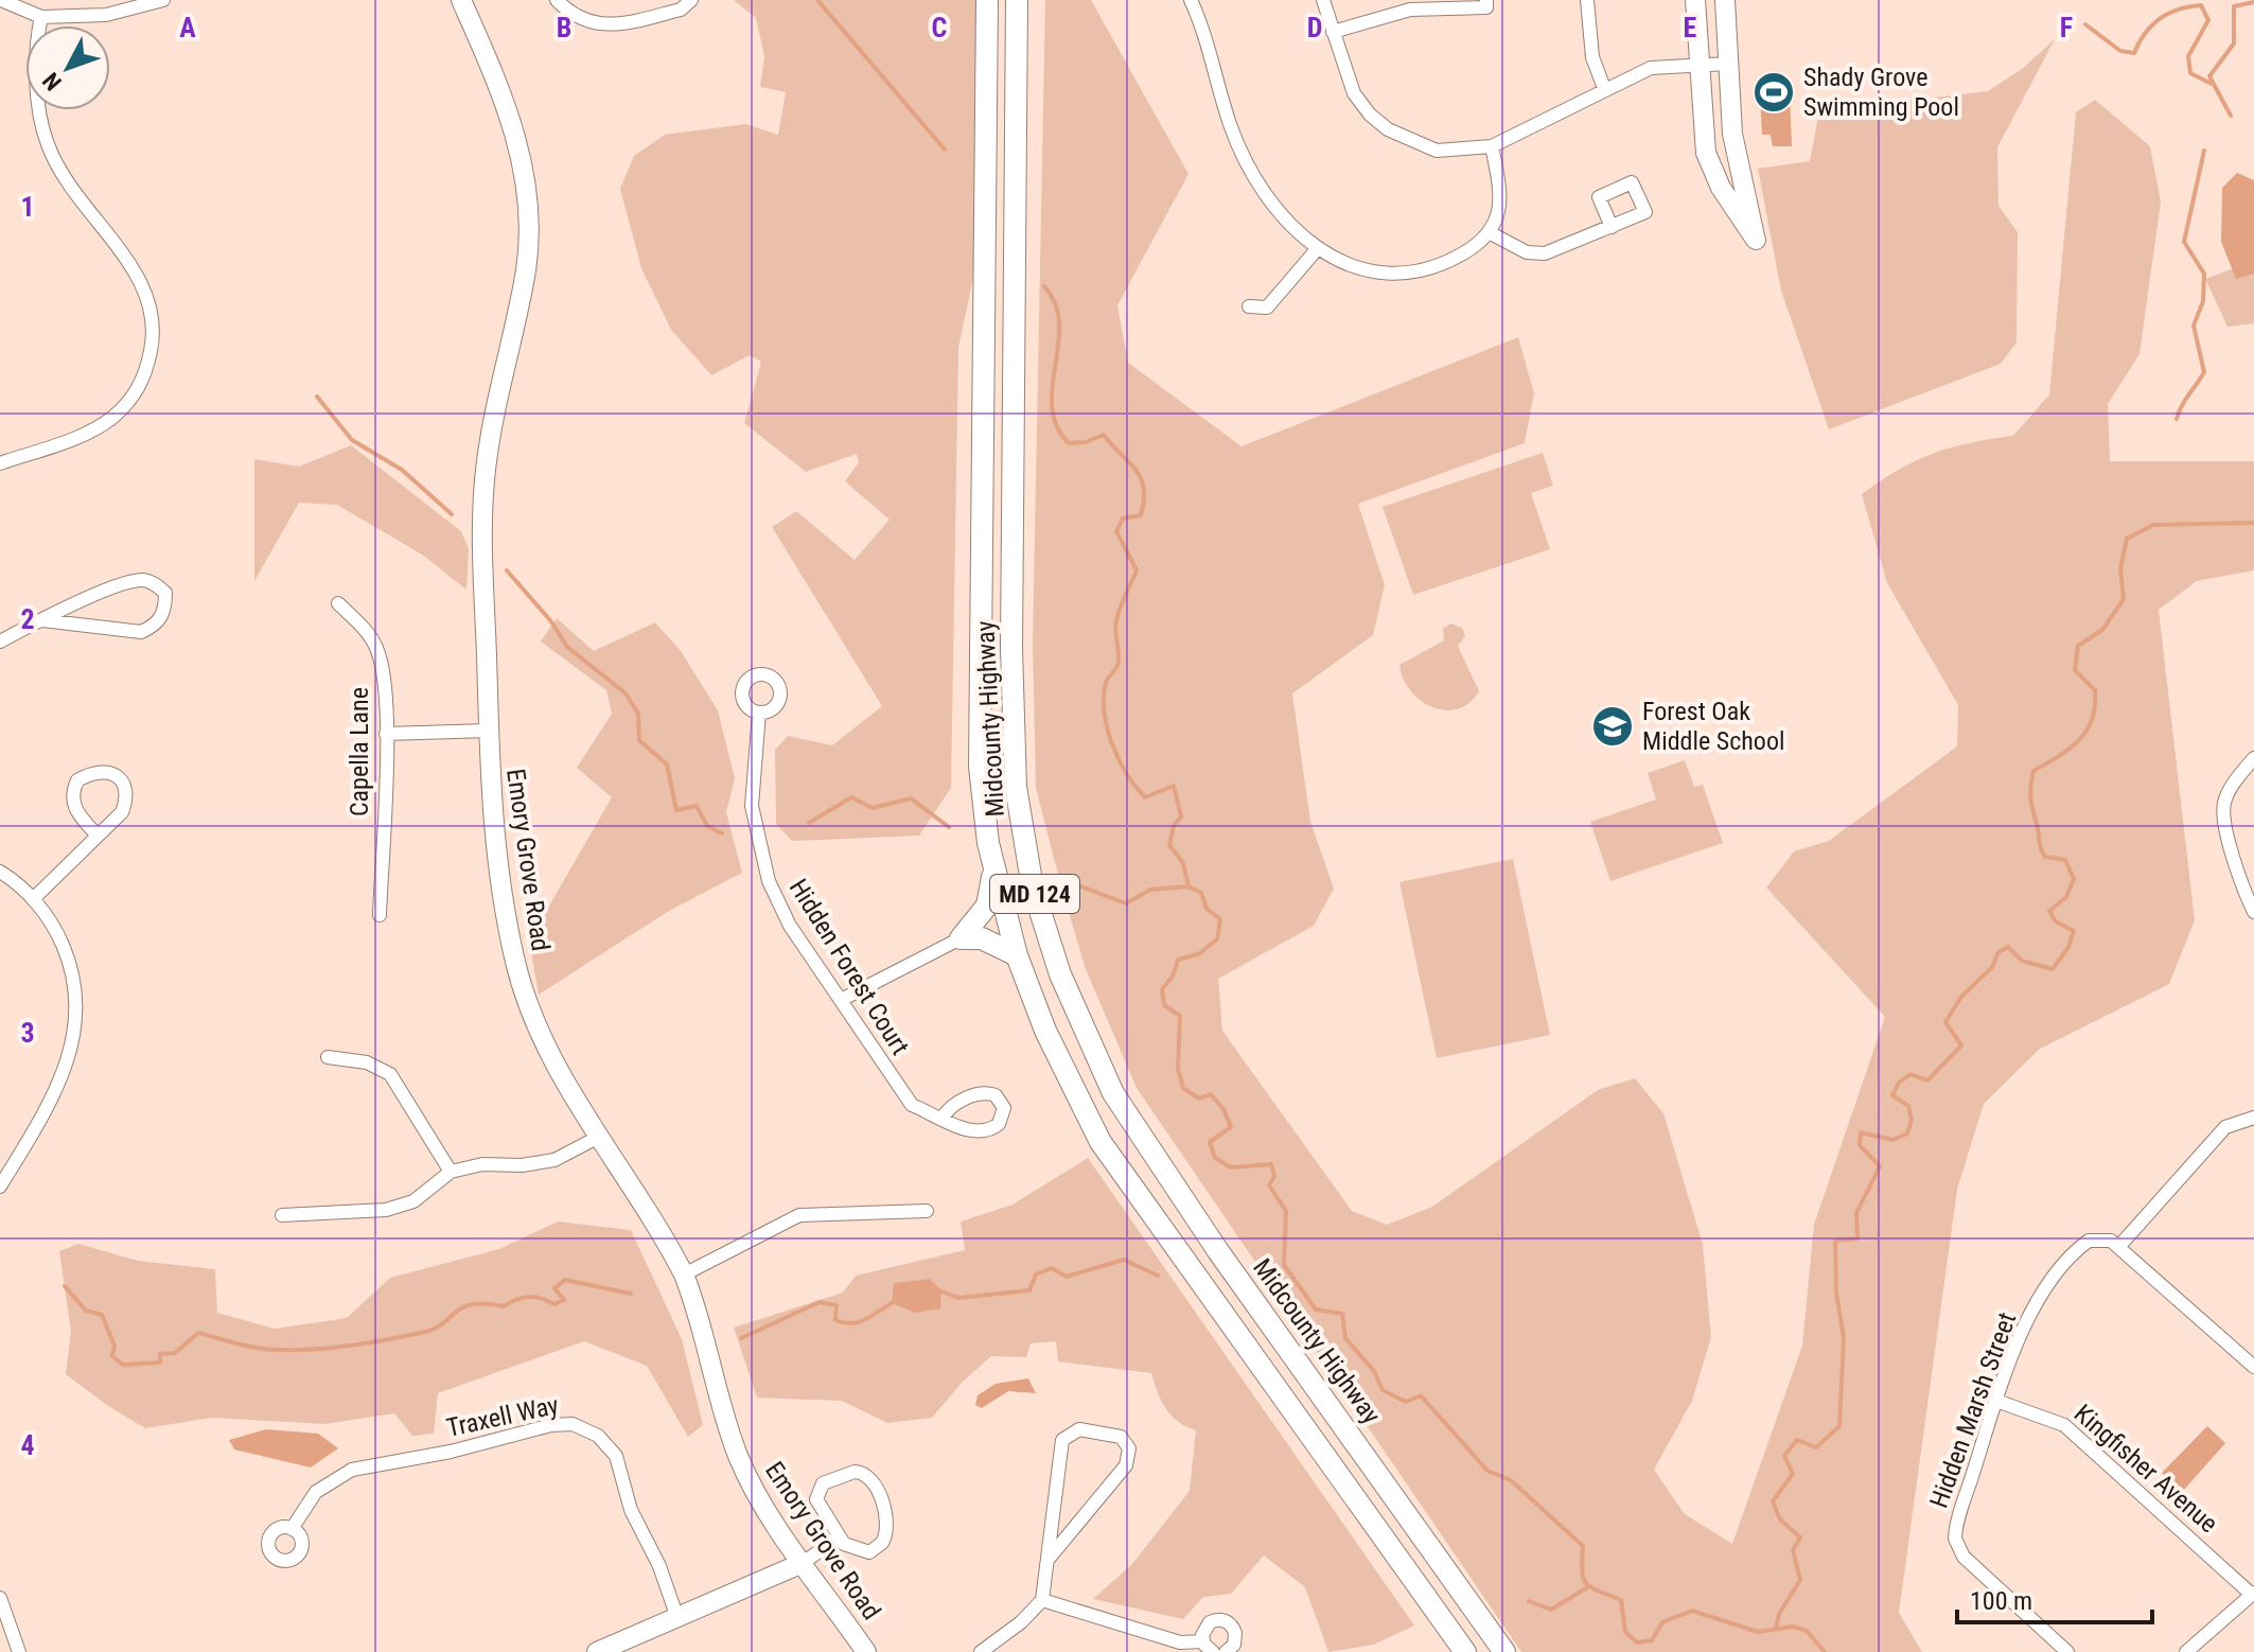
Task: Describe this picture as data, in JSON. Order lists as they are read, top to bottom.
{
  "streets": {
    "main road": ["Midcounty Highway", "MD 124"],
    "street": [
      "Capella Lane",
      "Emory Grove Road",
      "Hidden Forest Court",
      "Hidden Marsh Street",
      "Traxell Way",
      "Kingfisher Avenue"
    ]
  },
  "crossings": [
    ["Hidden Marsh Street", "Kingfisher Avenue"]
  ],
  "places": {
    "sports": ["Shady Grove Swimming Pool"],
    "school or university": ["Forest Oak Middle School"]
  },
  "scale_bar": "100 m",
  "north": "bottom left",
  "grid": {
    "columns": [
      "A",
      "B",
      "C",
      "D",
      "E",
      "F"
    ],
    "rows": [
      "1",
      "2",
      "3",
      "4"
    ]
  }
}
